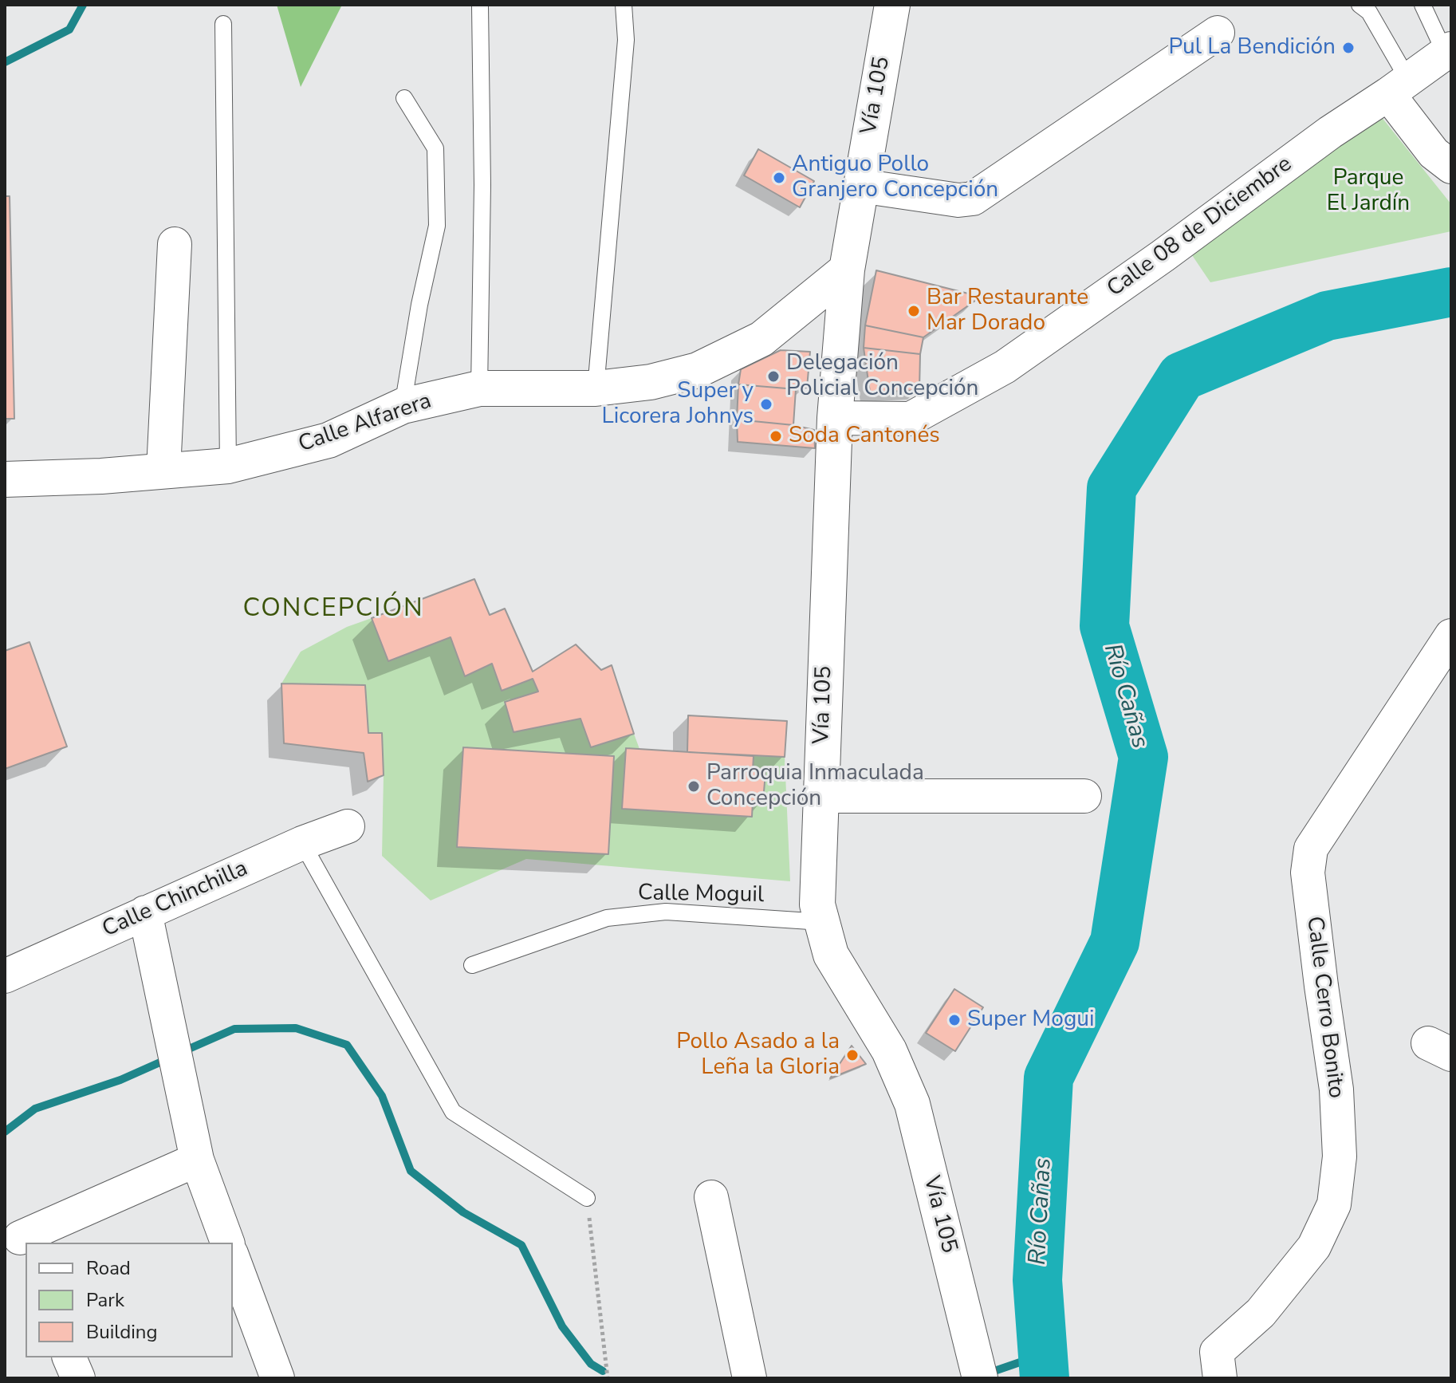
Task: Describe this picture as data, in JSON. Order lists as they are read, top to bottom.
{
  "streets": {
    "main road": ["Vía 105", "Calle Alfarera"],
    "street": ["Calle 08 de Diciembre", "Calle Chinchilla", "Calle Cerro Bonito"],
    "lane": ["Calle Moguil"]
  },
  "crossings": [
    ["Vía 105", "Calle 08 de Diciembre"],
    ["Vía 105", "Calle Alfarera"],
    ["Vía 105", "Calle Moguil"]
  ],
  "districts": ["CONCEPCIÓN"],
  "water": ["Río Cañas"],
  "parks": ["Parque El Jardín"],
  "places": [
    "Pul La Bendición",
    "Antiguo Pollo Granjero Concepción",
    "Bar Restaurante Mar Dorado",
    "Delegación Policial Concepción",
    "Super y Licorera Johnys",
    "Soda Cantonés",
    "Parroquia Inmaculada Concepción",
    "Super Mogui",
    "Pollo Asado a la Leña la Gloria"
  ],
  "legend": ["Road", "Park", "Building"]
}
